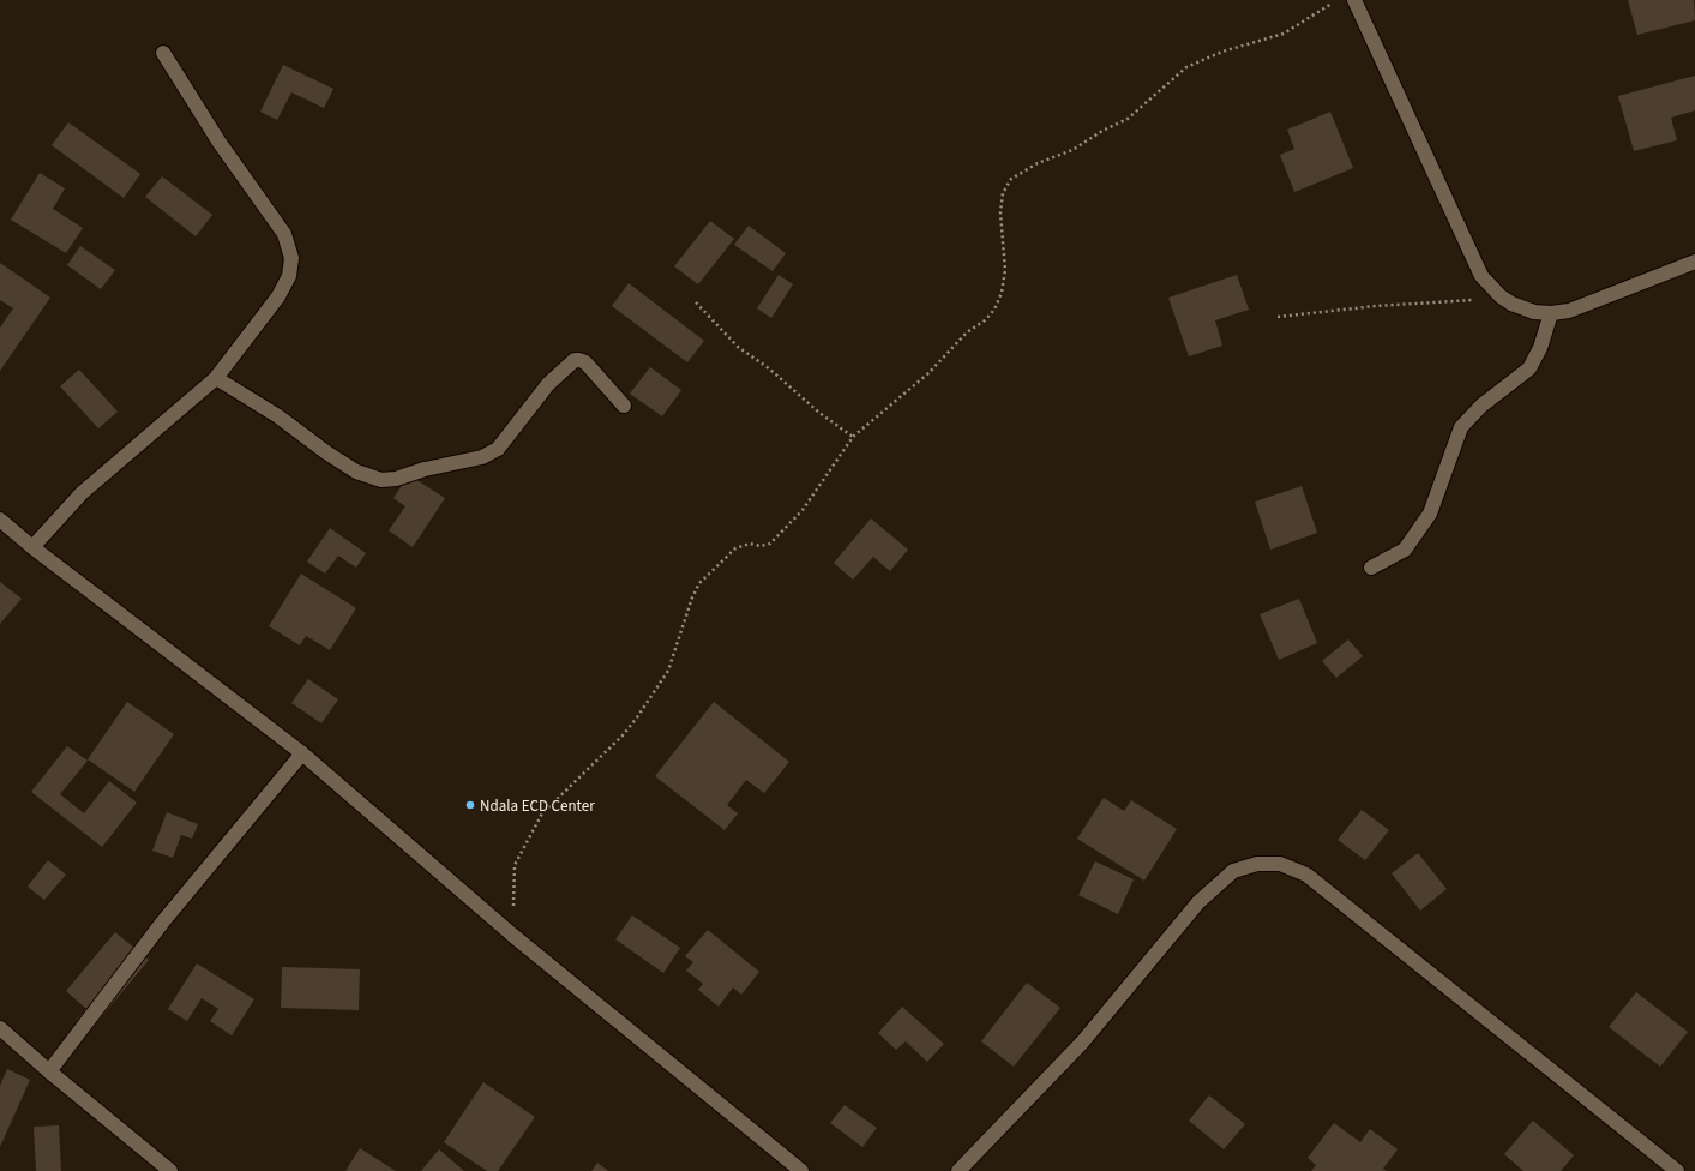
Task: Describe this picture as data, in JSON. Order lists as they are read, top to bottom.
{
  "places": ["Ndala ECD Center"]
}
